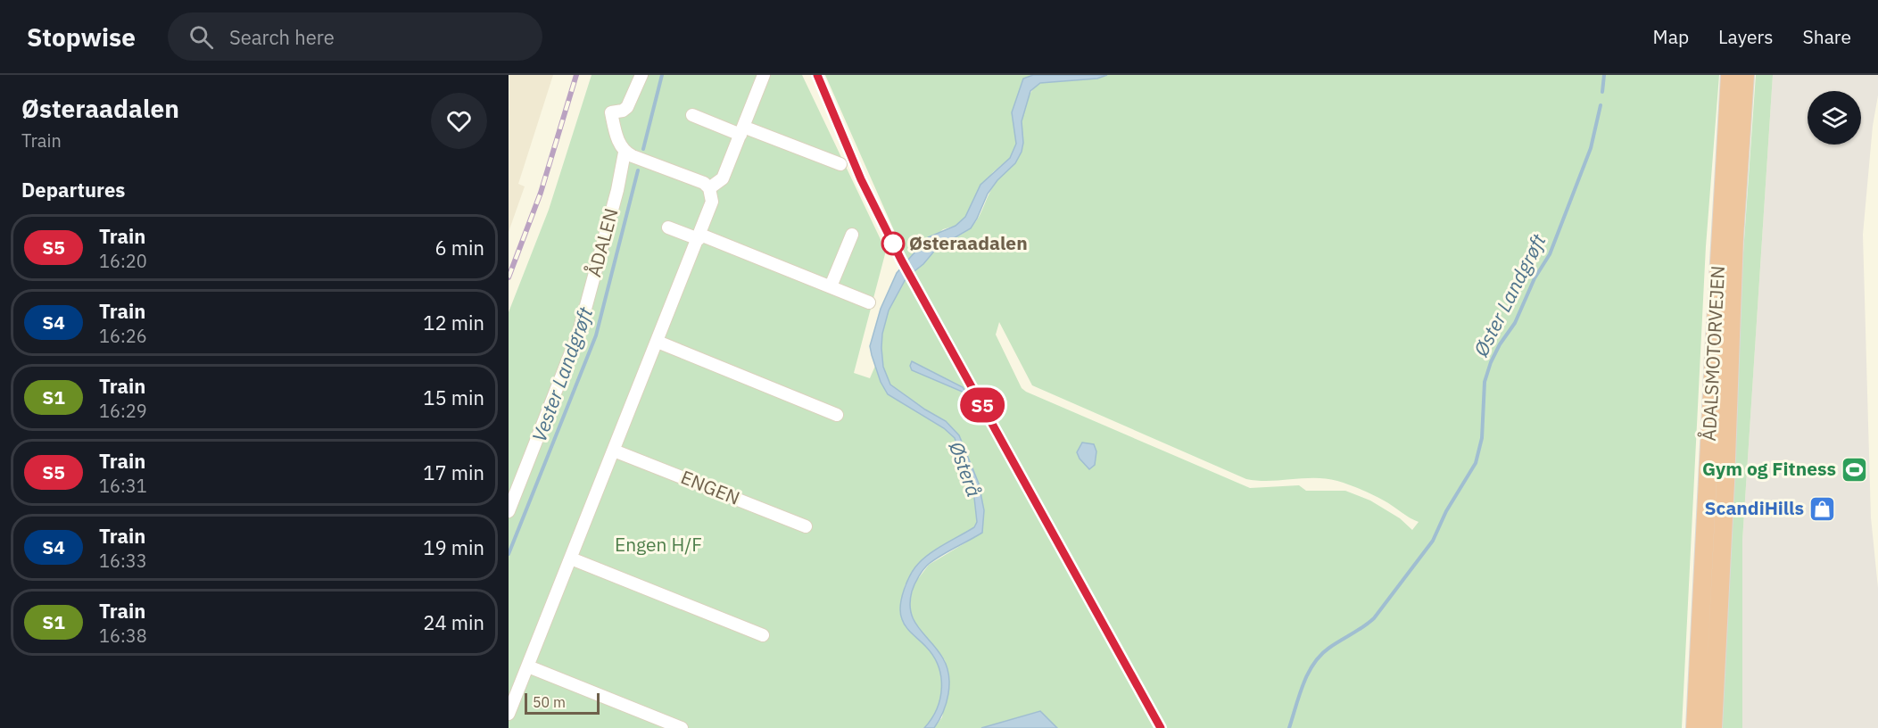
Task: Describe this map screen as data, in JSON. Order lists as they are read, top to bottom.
{
  "streets": {
    "highway": ["ÅDALSMOTORVEJEN"],
    "street": ["ÅDALEN", "ENGEN"]
  },
  "water": ["Øster Landgrøft", "Vester Landgrøft", "Østerå"],
  "parks": ["Engen H/F"],
  "places": {
    "other": ["Østeraadalen"],
    "sports": ["Gym og Fitness"],
    "shop": ["ScandiHills"]
  },
  "scale_bar": "50 m",
  "page": {
    "header": "Stopwise",
    "search": "Search here",
    "nav": ["Map", "Layers", "Share"],
    "heading": [
      ["Østeraadalen", "Train"],
      "Departures"
    ],
    "on_map": "S5",
    "list": [
      {
        "mark": "S5",
        "name": "Train",
        "note": "16:20",
        "value": "6 min"
      },
      {
        "mark": "S4",
        "name": "Train",
        "note": "16:26",
        "value": "12 min"
      },
      {
        "mark": "S1",
        "name": "Train",
        "note": "16:29",
        "value": "15 min"
      },
      {
        "mark": "S5",
        "name": "Train",
        "note": "16:31",
        "value": "17 min"
      },
      {
        "mark": "S4",
        "name": "Train",
        "note": "16:33",
        "value": "19 min"
      },
      {
        "mark": "S1",
        "name": "Train",
        "note": "16:38",
        "value": "24 min"
      }
    ],
    "scale": "50 m"
  }
}
